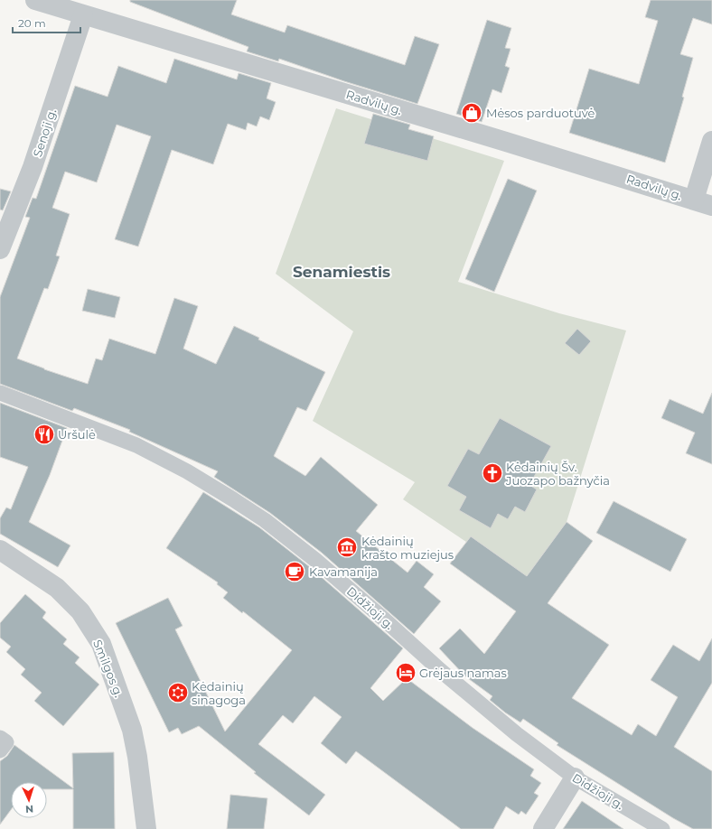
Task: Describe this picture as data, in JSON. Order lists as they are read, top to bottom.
{
  "streets": {
    "street": [
      "Radvilų g.",
      "Senoji g.",
      "Didžioji g.",
      "Smilgos g."
    ]
  },
  "crossings": [
    ["Radvilų g.", "Senoji g."]
  ],
  "districts": ["Senamiestis"],
  "places": {
    "shop": ["Mėsos parduotuvė"],
    "restaurant": ["Uršulė"],
    "church": ["Kėdainių Šv. Juozapo bažnyčia"],
    "museum": ["Kėdainių krašto muziejus"],
    "cafe": ["Kavamanija"],
    "hotel": ["Grėjaus namas"],
    "synagogue": ["Kėdainių sinagoga"]
  },
  "scale_bar": "20 m",
  "north": "bottom"
}
